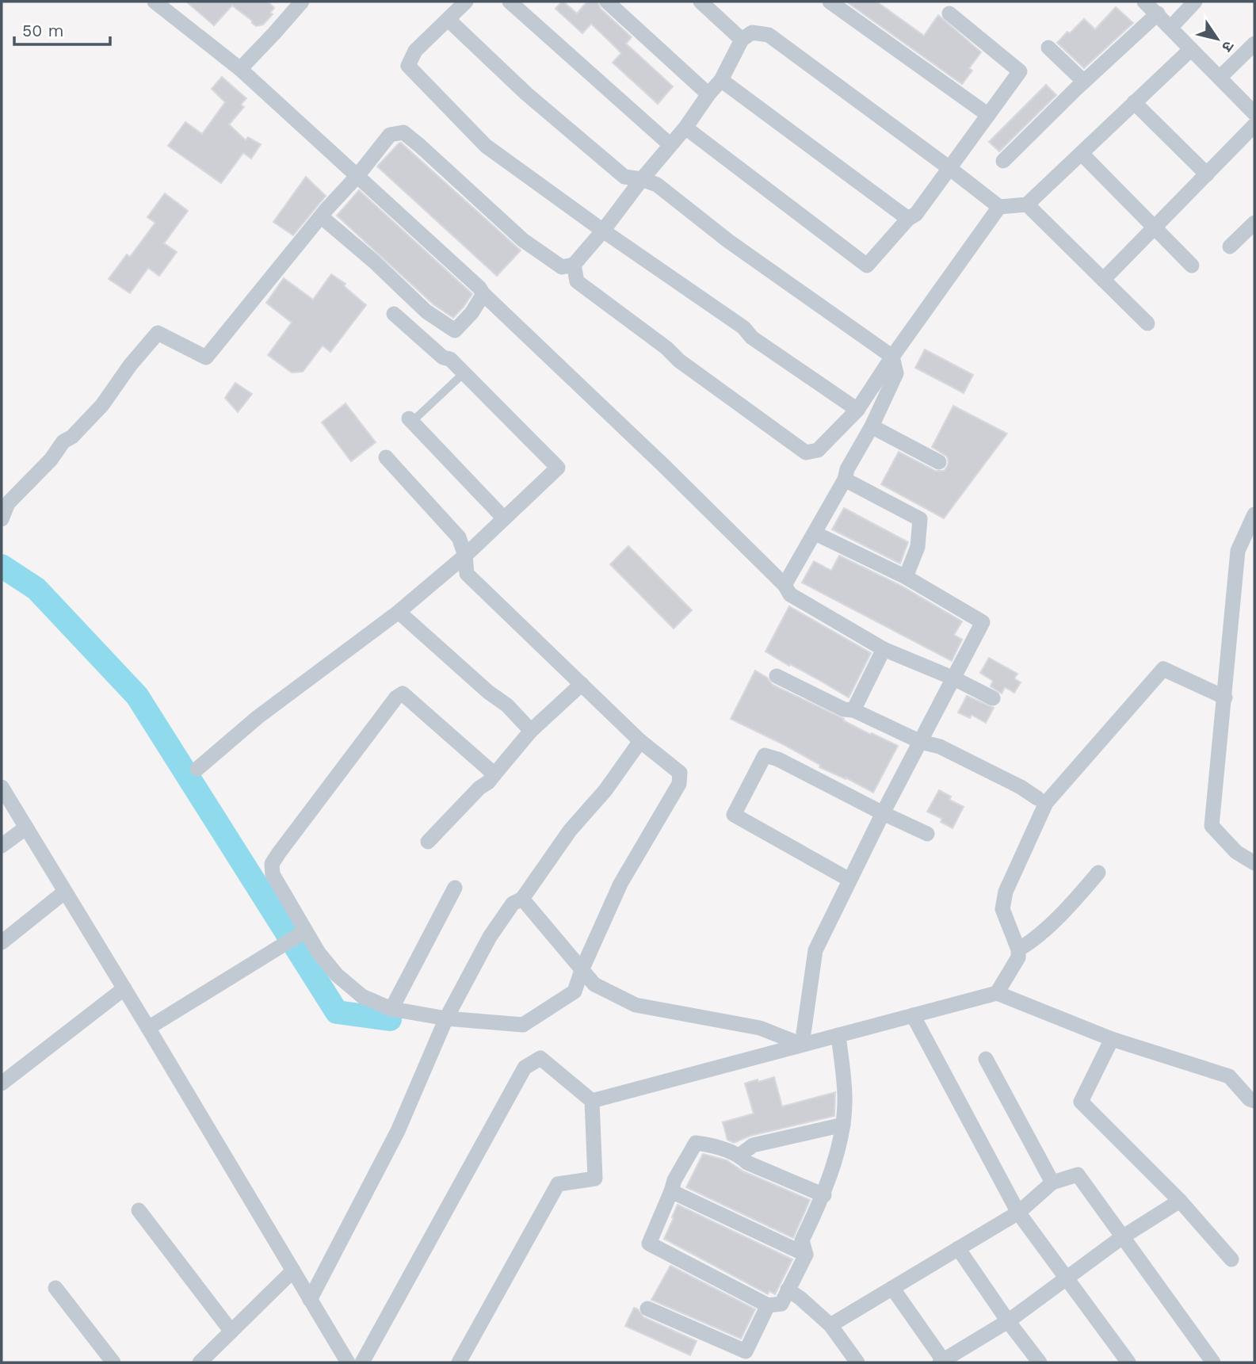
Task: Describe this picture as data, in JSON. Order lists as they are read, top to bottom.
{
  "scale_bar": "50 m",
  "north": "bottom right"
}
